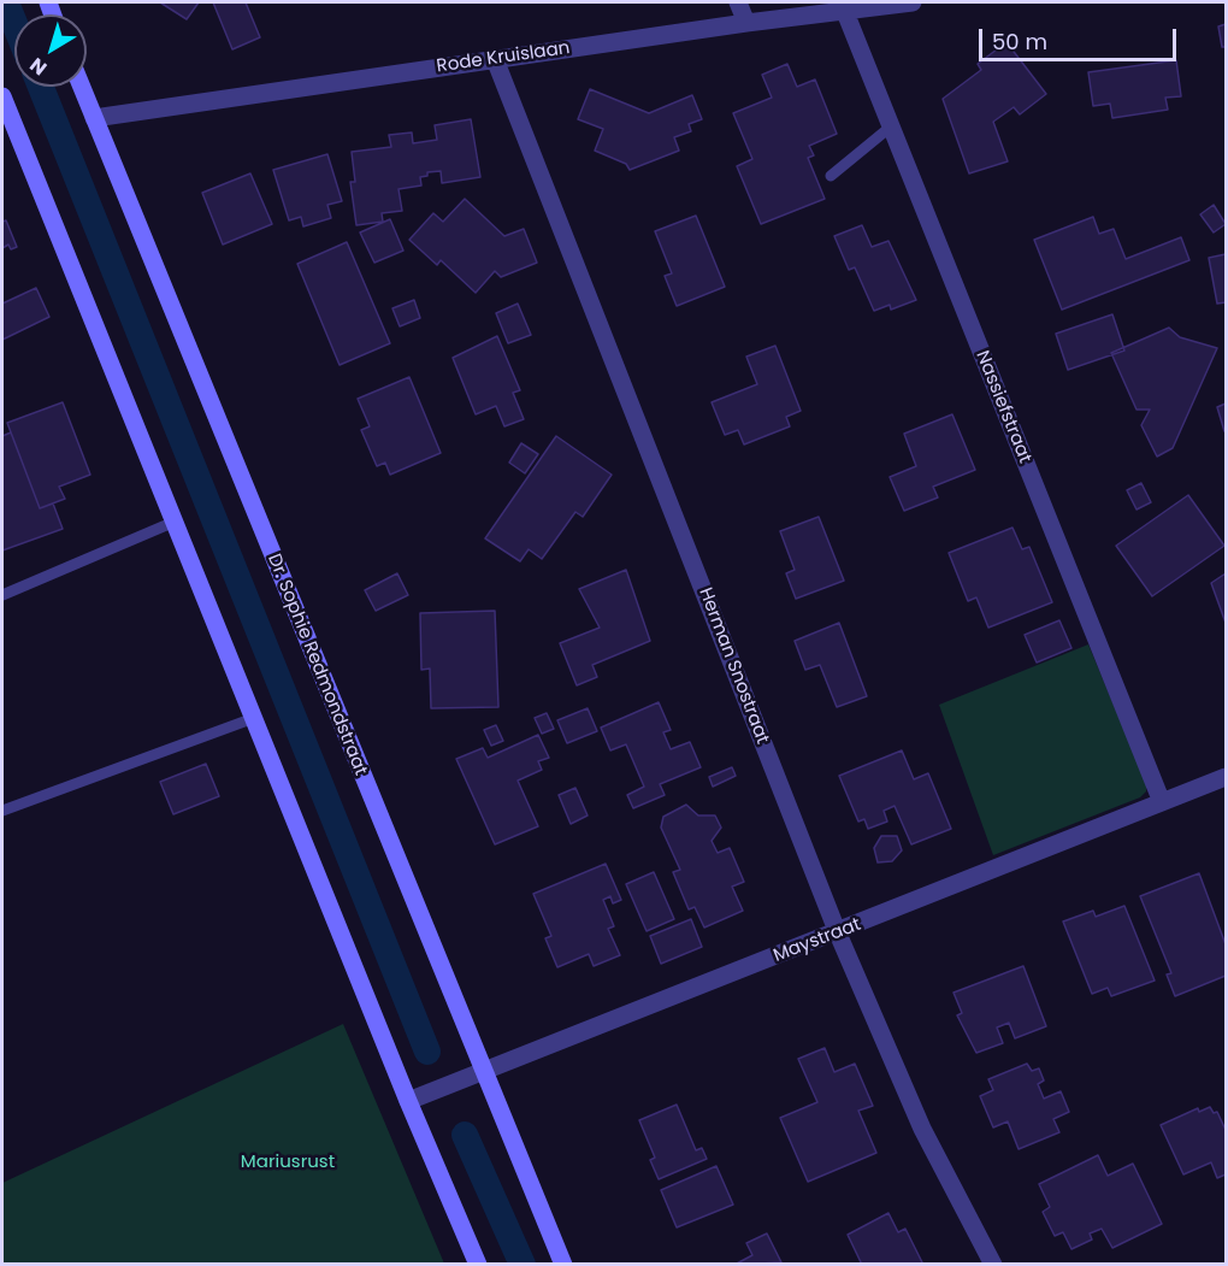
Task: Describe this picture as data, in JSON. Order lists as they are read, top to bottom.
{
  "streets": {
    "street": [
      "Rode Kruislaan",
      "Nassiefstraat",
      "Dr. Sophie Redmondstraat",
      "Herman Snostraat",
      "Maystraat"
    ]
  },
  "crossings": [
    ["Rode Kruislaan", "Nassiefstraat"],
    ["Rode Kruislaan", "Dr. Sophie Redmondstraat"],
    ["Rode Kruislaan", "Herman Snostraat"],
    ["Nassiefstraat", "Maystraat"],
    ["Dr. Sophie Redmondstraat", "Maystraat"],
    ["Herman Snostraat", "Maystraat"]
  ],
  "parks": ["Mariusrust"],
  "scale_bar": "50 m",
  "north": "bottom left"
}
